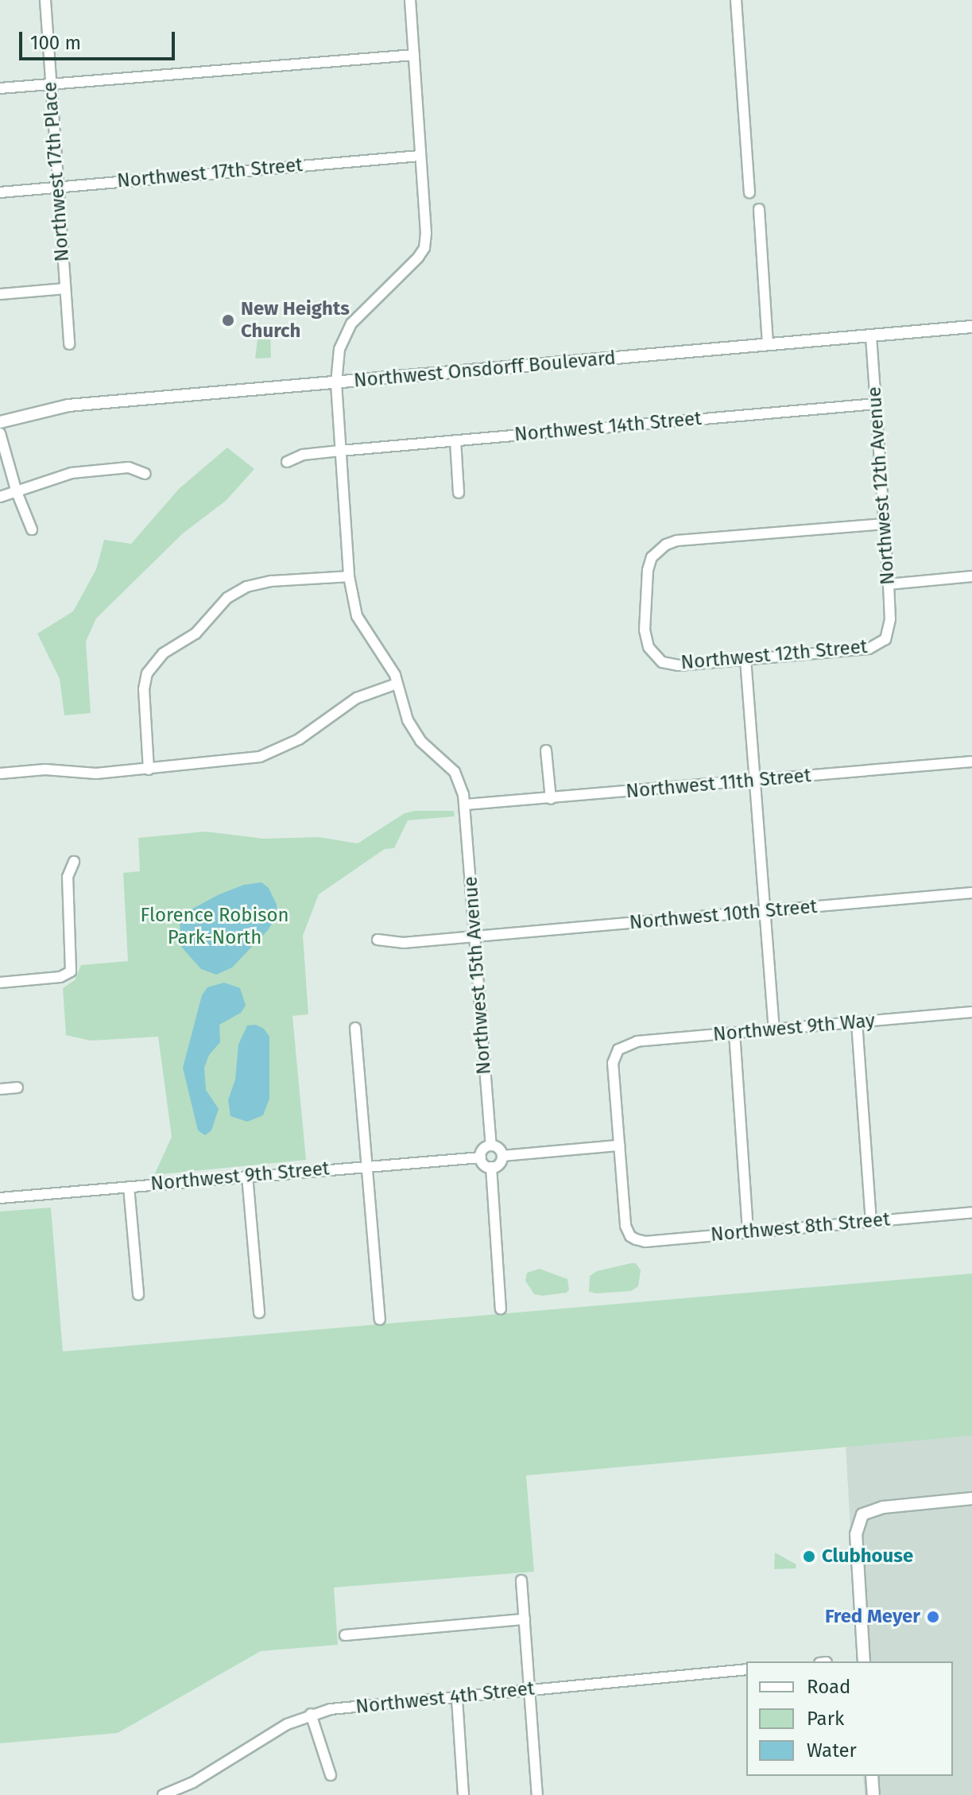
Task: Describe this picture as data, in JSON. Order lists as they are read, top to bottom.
{
  "streets": {
    "street": [
      "Northwest 17th Place",
      "Northwest 17th Street",
      "Northwest Onsdorff Boulevard",
      "Northwest 14th Street",
      "Northwest 12th Avenue",
      "Northwest 12th Street",
      "Northwest 11th Street",
      "Northwest 10th Street",
      "Northwest 15th Avenue",
      "Northwest 9th Way",
      "Northwest 9th Street",
      "Northwest 8th Street",
      "Northwest 4th Street"
    ]
  },
  "crossings": [
    ["Northwest 17th Place", "Northwest 17th Street"],
    ["Northwest 17th Street", "Northwest 15th Avenue"],
    ["Northwest Onsdorff Boulevard", "Northwest 12th Avenue"],
    ["Northwest Onsdorff Boulevard", "Northwest 15th Avenue"],
    ["Northwest 14th Street", "Northwest 12th Avenue"],
    ["Northwest 14th Street", "Northwest 15th Avenue"],
    ["Northwest 12th Avenue", "Northwest 12th Street"],
    ["Northwest 11th Street", "Northwest 15th Avenue"],
    ["Northwest 10th Street", "Northwest 15th Avenue"],
    ["Northwest 15th Avenue", "Northwest 9th Street"],
    ["Northwest 9th Way", "Northwest 8th Street"]
  ],
  "parks": ["Florence Robison Park-North"],
  "places": ["New Heights Church", "Clubhouse", "Fred Meyer"],
  "legend": ["Road", "Park", "Water"],
  "scale_bar": "100 m"
}
